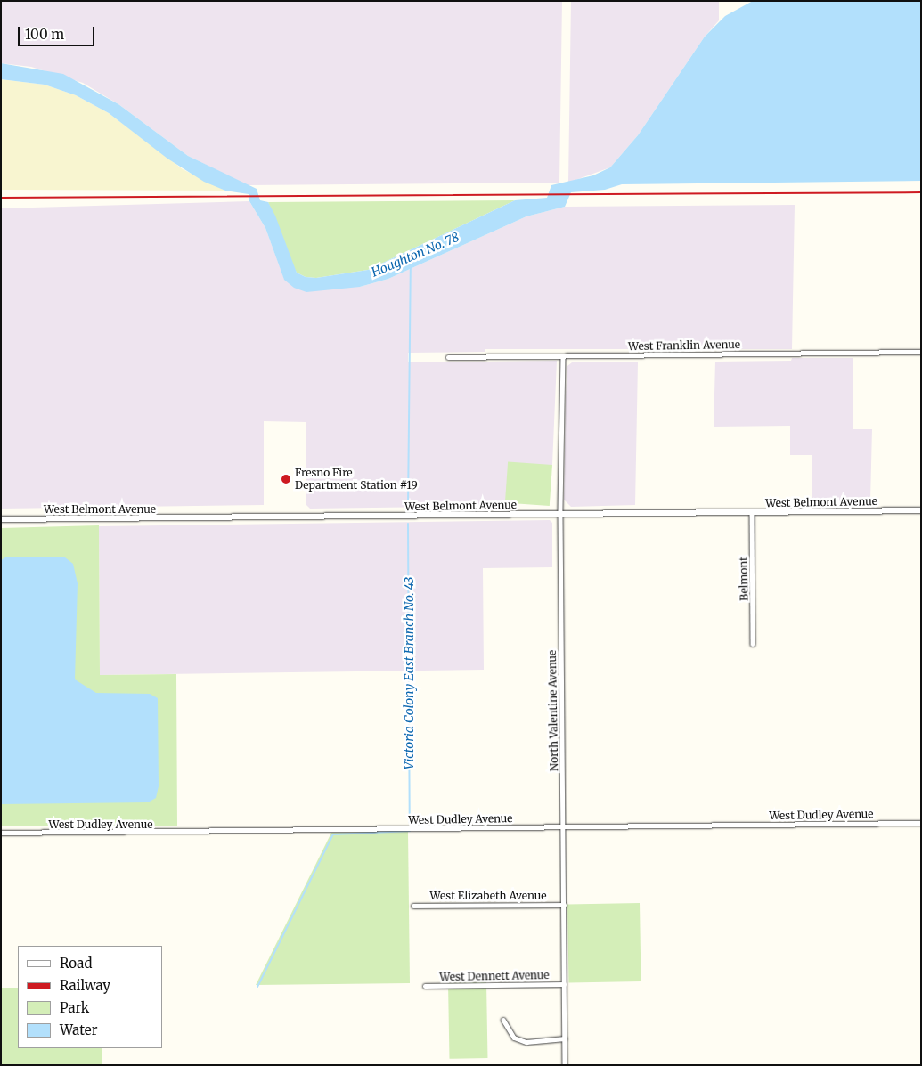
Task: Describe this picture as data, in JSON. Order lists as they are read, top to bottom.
{
  "streets": {
    "street": [
      "West Franklin Avenue",
      "West Belmont Avenue",
      "Belmont",
      "North Valentine Avenue",
      "West Dudley Avenue",
      "West Elizabeth Avenue",
      "West Dennett Avenue"
    ]
  },
  "crossings": [
    ["West Franklin Avenue", "North Valentine Avenue"],
    ["West Belmont Avenue", "Belmont"],
    ["West Belmont Avenue", "North Valentine Avenue"],
    ["North Valentine Avenue", "West Dudley Avenue"],
    ["North Valentine Avenue", "West Elizabeth Avenue"],
    ["North Valentine Avenue", "West Dennett Avenue"]
  ],
  "water": ["Houghton No. 78", "Victoria Colony East Branch No. 43"],
  "places": ["Fresno Fire Department Station #19"],
  "legend": [
    "Road",
    "Railway",
    "Park",
    "Water"
  ],
  "scale_bar": "100 m"
}
